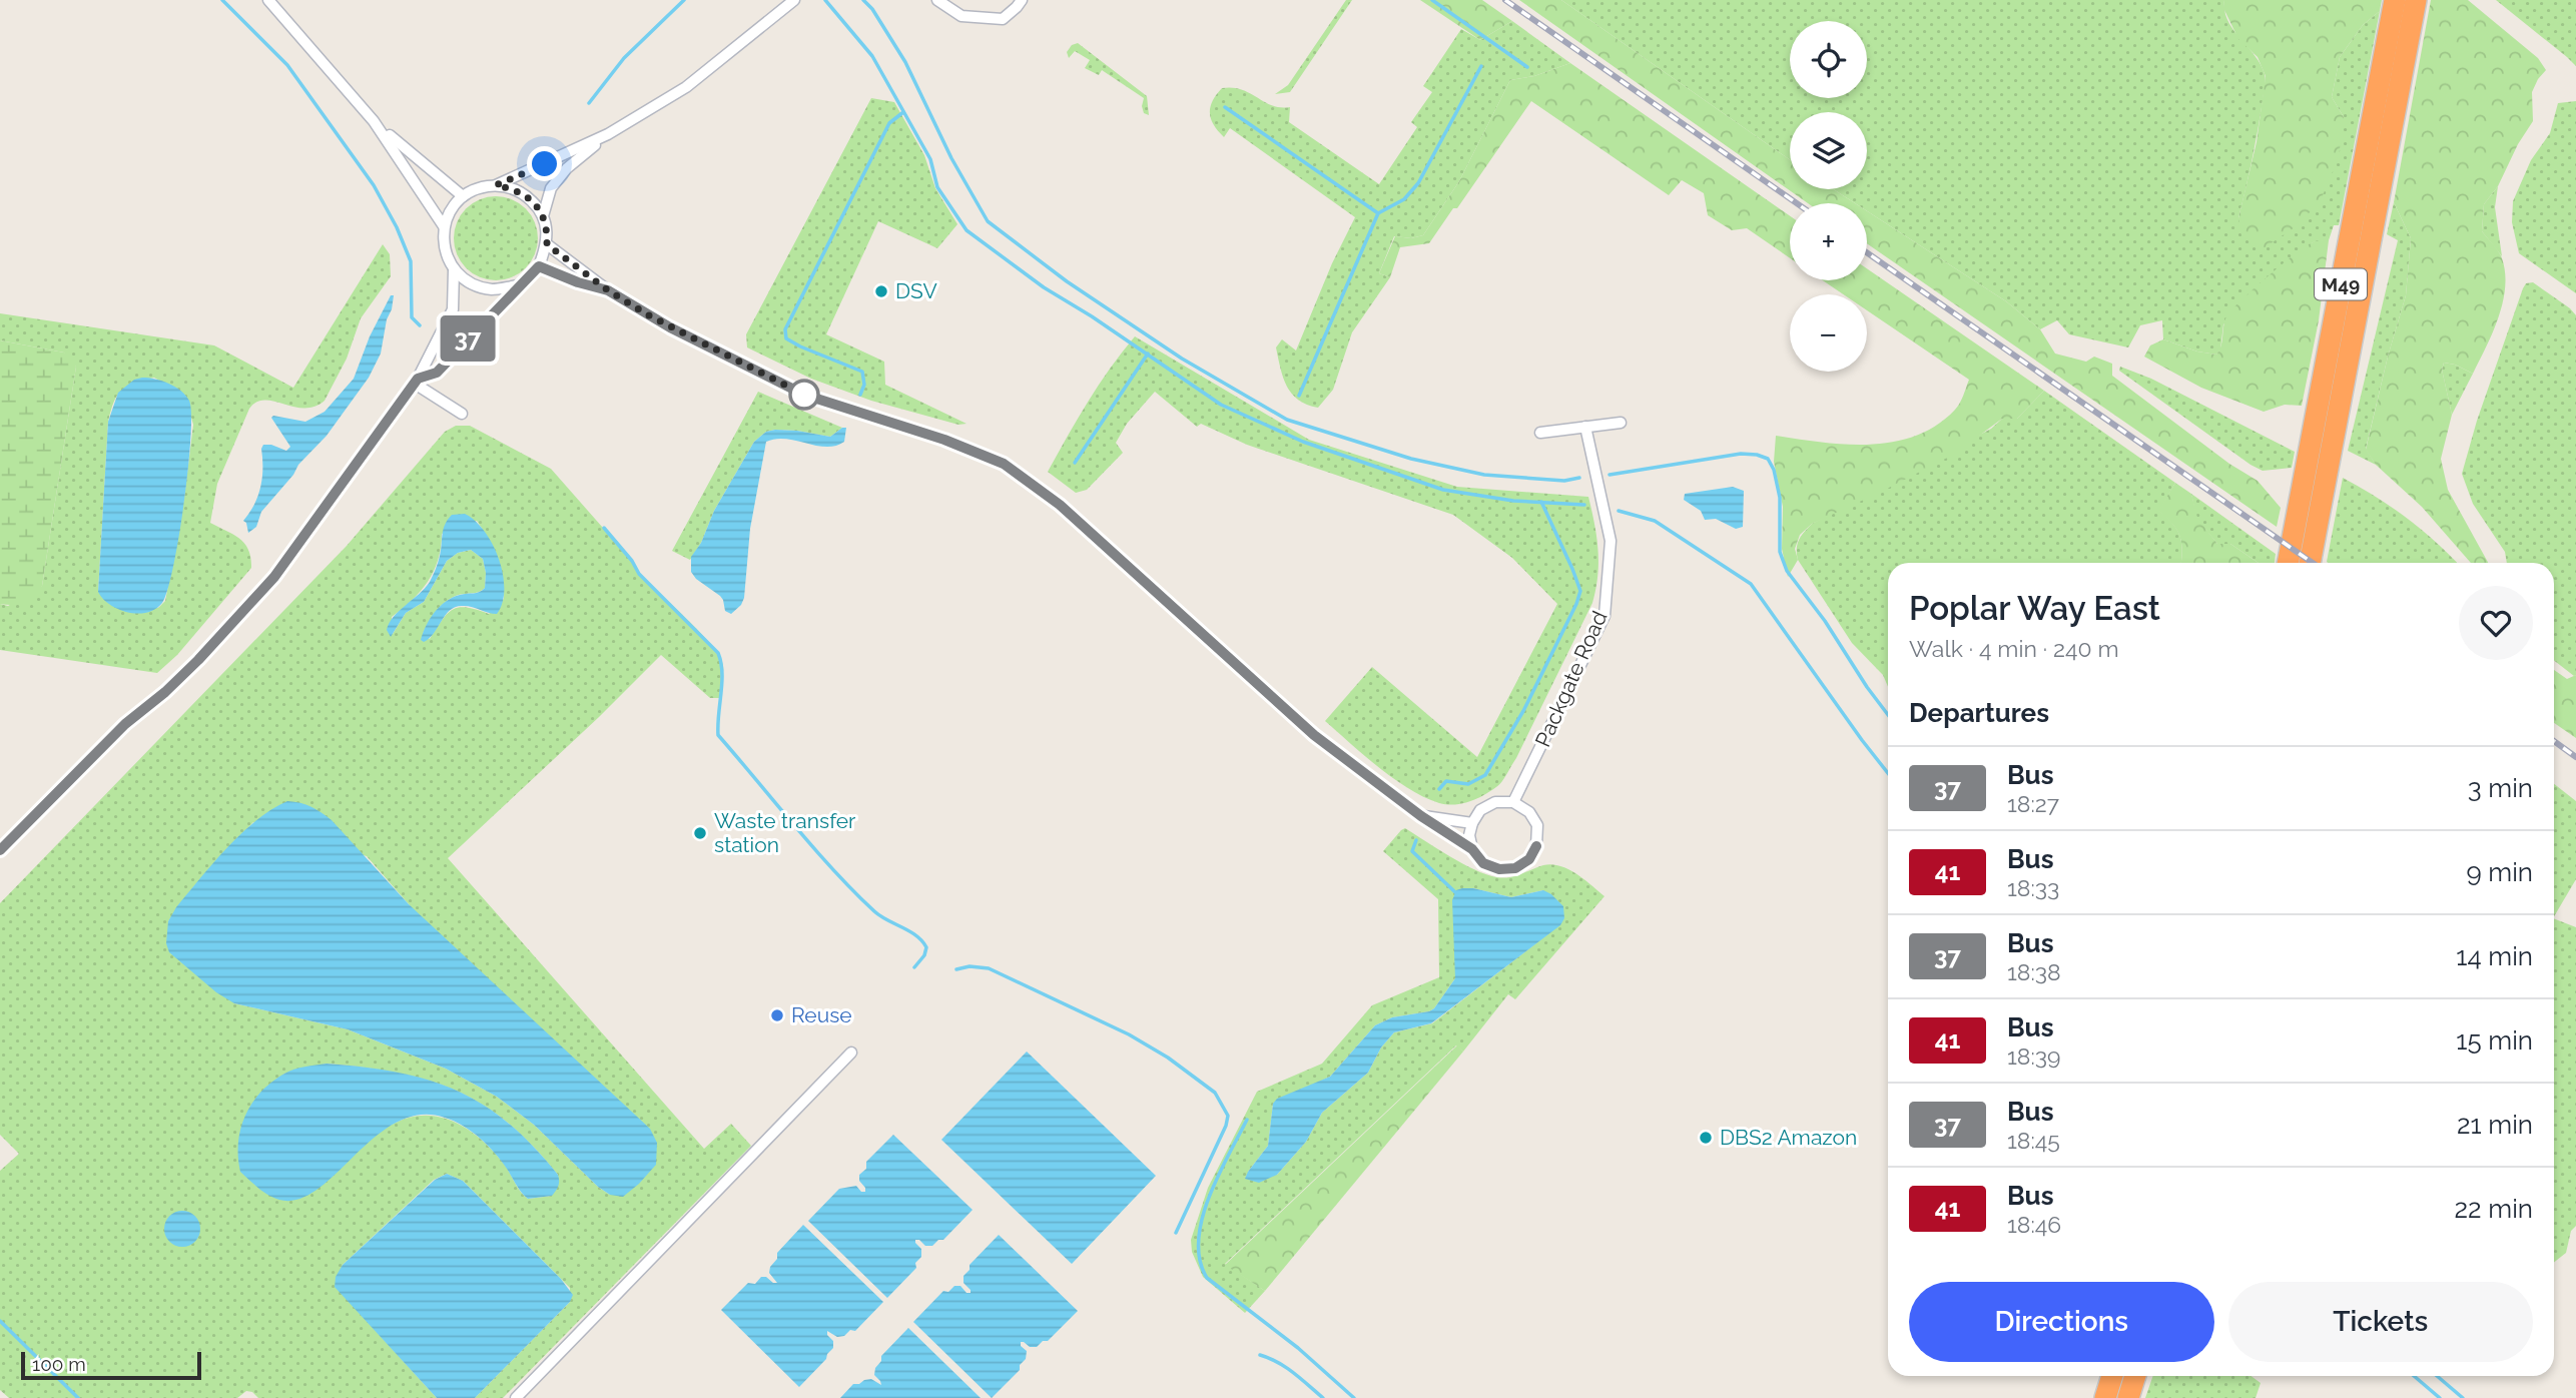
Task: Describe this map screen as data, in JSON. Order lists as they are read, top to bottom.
{
  "streets": {
    "highway": ["M49"],
    "street": ["Packgate Road"]
  },
  "places": [
    "DSV",
    "Waste transfer station",
    "Reuse",
    "DBS2 Amazon"
  ],
  "lines": ["bus line 37"],
  "scale_bar": "100 m",
  "page": {
    "on_map": "37",
    "map_buttons": ["+", "−"],
    "heading": [
      ["Poplar Way East", "Walk · 4 min · 240 m"],
      "Departures"
    ],
    "list": [
      {
        "mark": "37",
        "name": "Bus",
        "note": "18:27",
        "value": "3 min"
      },
      {
        "mark": "41",
        "name": "Bus",
        "note": "18:33",
        "value": "9 min"
      },
      {
        "mark": "37",
        "name": "Bus",
        "note": "18:38",
        "value": "14 min"
      },
      {
        "mark": "41",
        "name": "Bus",
        "note": "18:39",
        "value": "15 min"
      },
      {
        "mark": "37",
        "name": "Bus",
        "note": "18:45",
        "value": "21 min"
      },
      {
        "mark": "41",
        "name": "Bus",
        "note": "18:46",
        "value": "22 min"
      }
    ],
    "buttons": ["Directions", "Tickets"],
    "scale": "100 m"
  }
}
